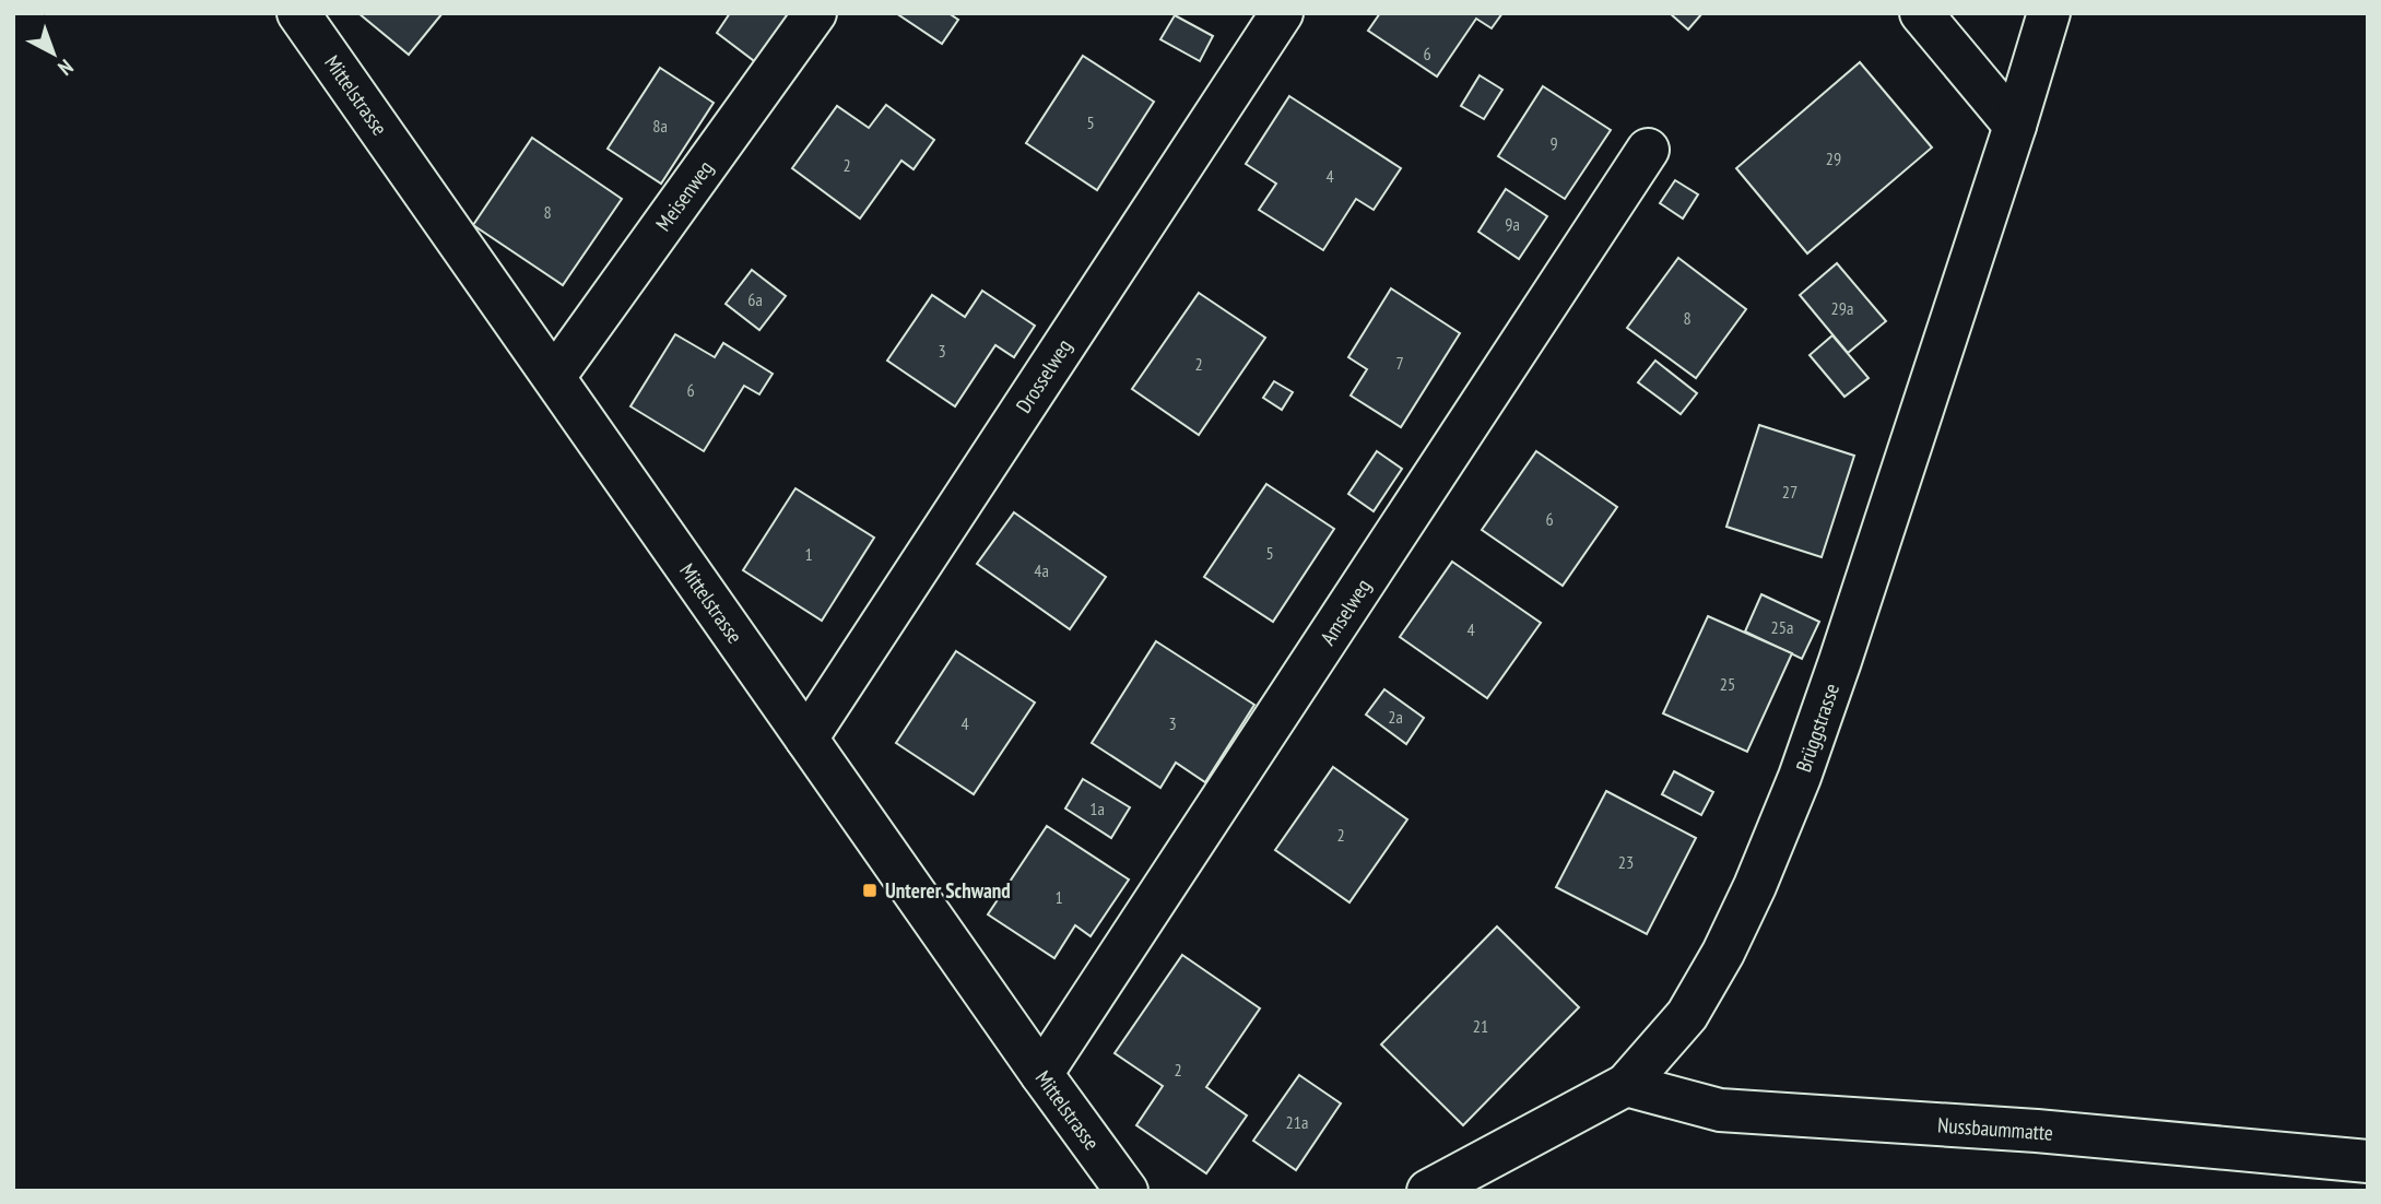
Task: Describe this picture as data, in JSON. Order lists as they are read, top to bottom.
{
  "streets": {
    "street": [
      "Mittelstrasse",
      "Meisenweg",
      "Drosselweg",
      "Amselweg",
      "Brüggstrasse",
      "Nussbaummatte"
    ]
  },
  "crossings": [
    ["Mittelstrasse", "Meisenweg"],
    ["Mittelstrasse", "Drosselweg"],
    ["Mittelstrasse", "Amselweg"],
    ["Brüggstrasse", "Nussbaummatte"]
  ],
  "places": {
    "transit": ["Unterer Schwand"]
  },
  "house_numbers": [
    "6",
    "5",
    "8a",
    "9",
    "29",
    "2",
    "4",
    "8",
    "9a",
    "6a",
    "29a",
    "8",
    "3",
    "7",
    "2",
    "6",
    "27",
    "6",
    "5",
    "1",
    "4a",
    "25a",
    "4",
    "25",
    "2a",
    "4",
    "3",
    "1a",
    "2",
    "23",
    "1",
    "21",
    "2",
    "21a"
  ],
  "north": "bottom right"
}
